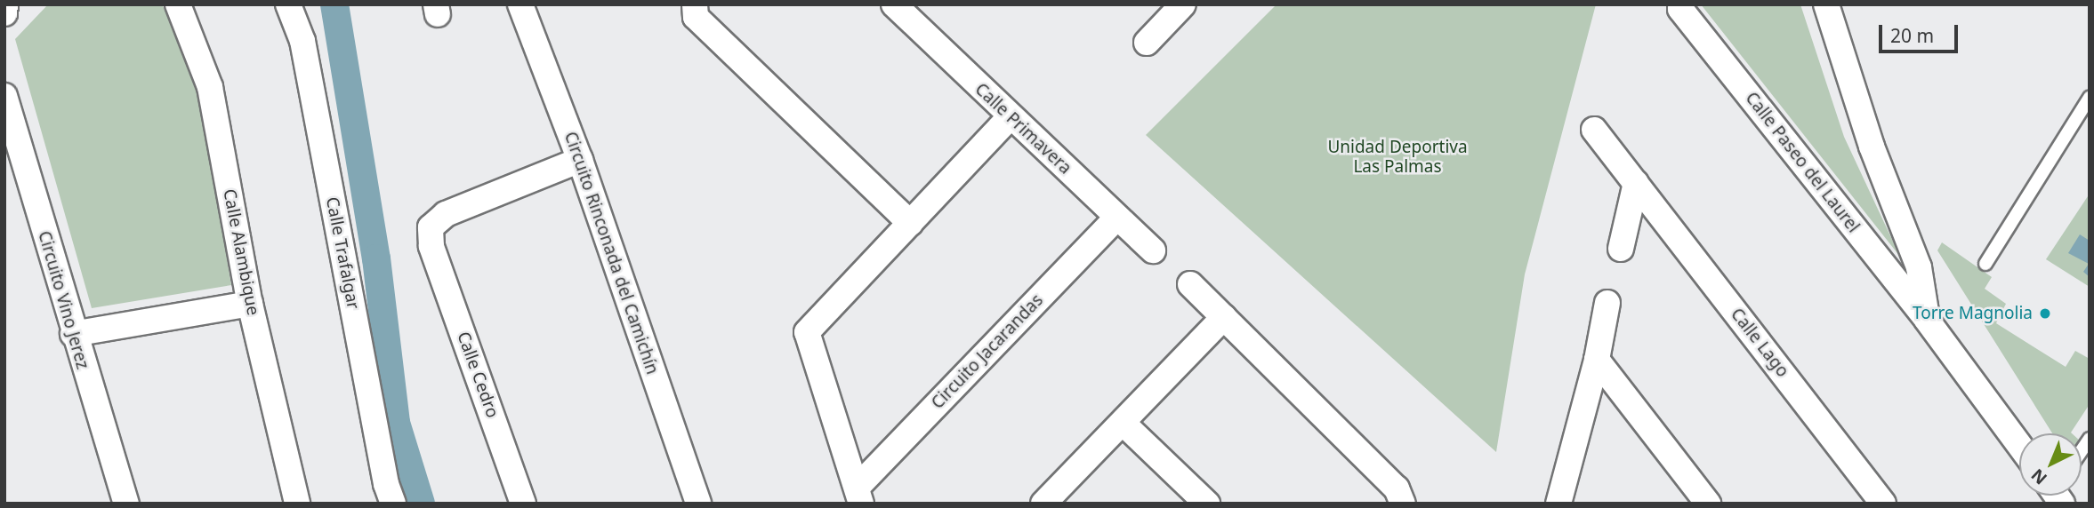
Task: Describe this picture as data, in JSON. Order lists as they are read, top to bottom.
{
  "streets": {
    "street": [
      "Calle Primavera",
      "Calle Paseo del Laurel",
      "Calle Alambique",
      "Calle Trafalgar",
      "Circuito Rinconada del Camichín",
      "Circuito Vino Jerez",
      "Calle Lago",
      "Circuito Jacarandas",
      "Calle Cedro"
    ]
  },
  "crossings": [
    ["Calle Primavera", "Circuito Jacarandas"],
    ["Circuito Rinconada del Camichín", "Calle Cedro"]
  ],
  "parks": ["Unidad Deportiva Las Palmas"],
  "places": ["Torre Magnolia"],
  "scale_bar": "20 m",
  "north": "bottom left"
}
